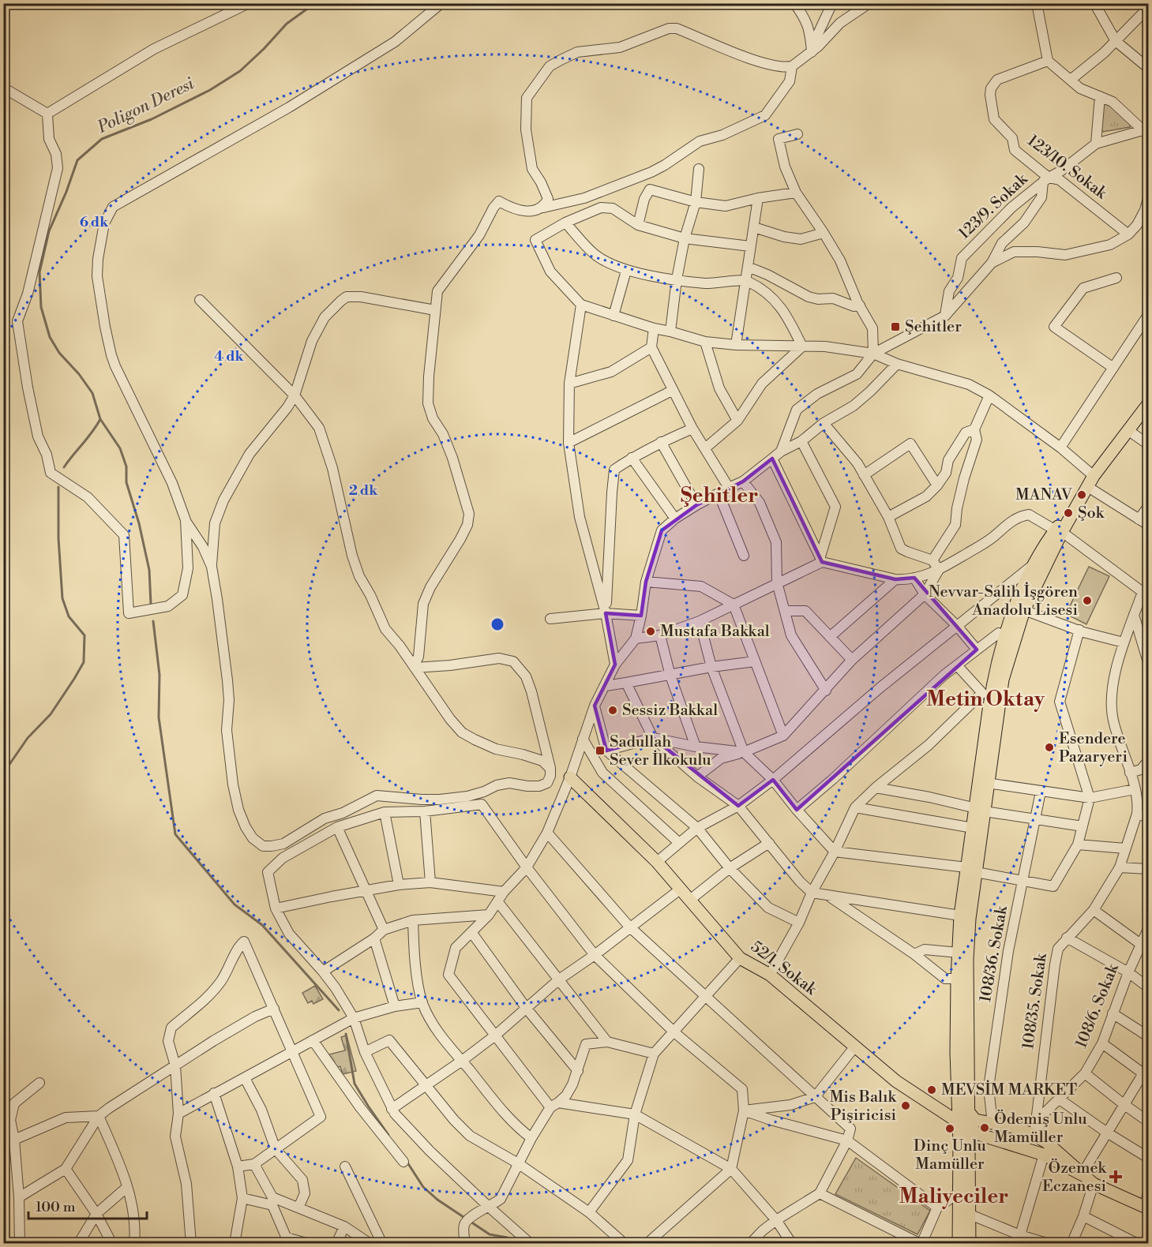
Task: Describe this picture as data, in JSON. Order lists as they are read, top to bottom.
{
  "streets": {
    "main road": ["52/1. Sokak"],
    "street": [
      "123/10. Sokak",
      "123/9. Sokak",
      "108/36. Sokak",
      "108/35. Sokak",
      "108/6. Sokak"
    ]
  },
  "crossings": [
    ["123/10. Sokak", "123/9. Sokak"],
    ["108/36. Sokak", "52/1. Sokak"],
    ["52/1. Sokak", "108/35. Sokak"],
    ["52/1. Sokak", "108/6. Sokak"],
    ["108/35. Sokak", "108/6. Sokak"]
  ],
  "districts": ["Şehitler", "Metin Oktay", "Maliyeciler"],
  "water": ["Poligon Deresi"],
  "places": {
    "transit": ["Şehitler", "Sadullah Sever İlkokulu"],
    "other": [
      "MANAV",
      "Şok",
      "Nevvar-Salih İşgören Anadolu Lisesi",
      "Mustafa Bakkal",
      "Sessiz Bakkal",
      "Esendere Pazaryeri",
      "MEVSİM MARKET",
      "Mis Balık Pişiricisi",
      "Ödemiş Unlu Mamüller",
      "Dinç Unlu Mamüller"
    ],
    "health": ["Özemek Eczanesi"]
  },
  "scale_bar": "100 m",
  "rings": ["6 dk", "4 dk", "2 dk"]
}
